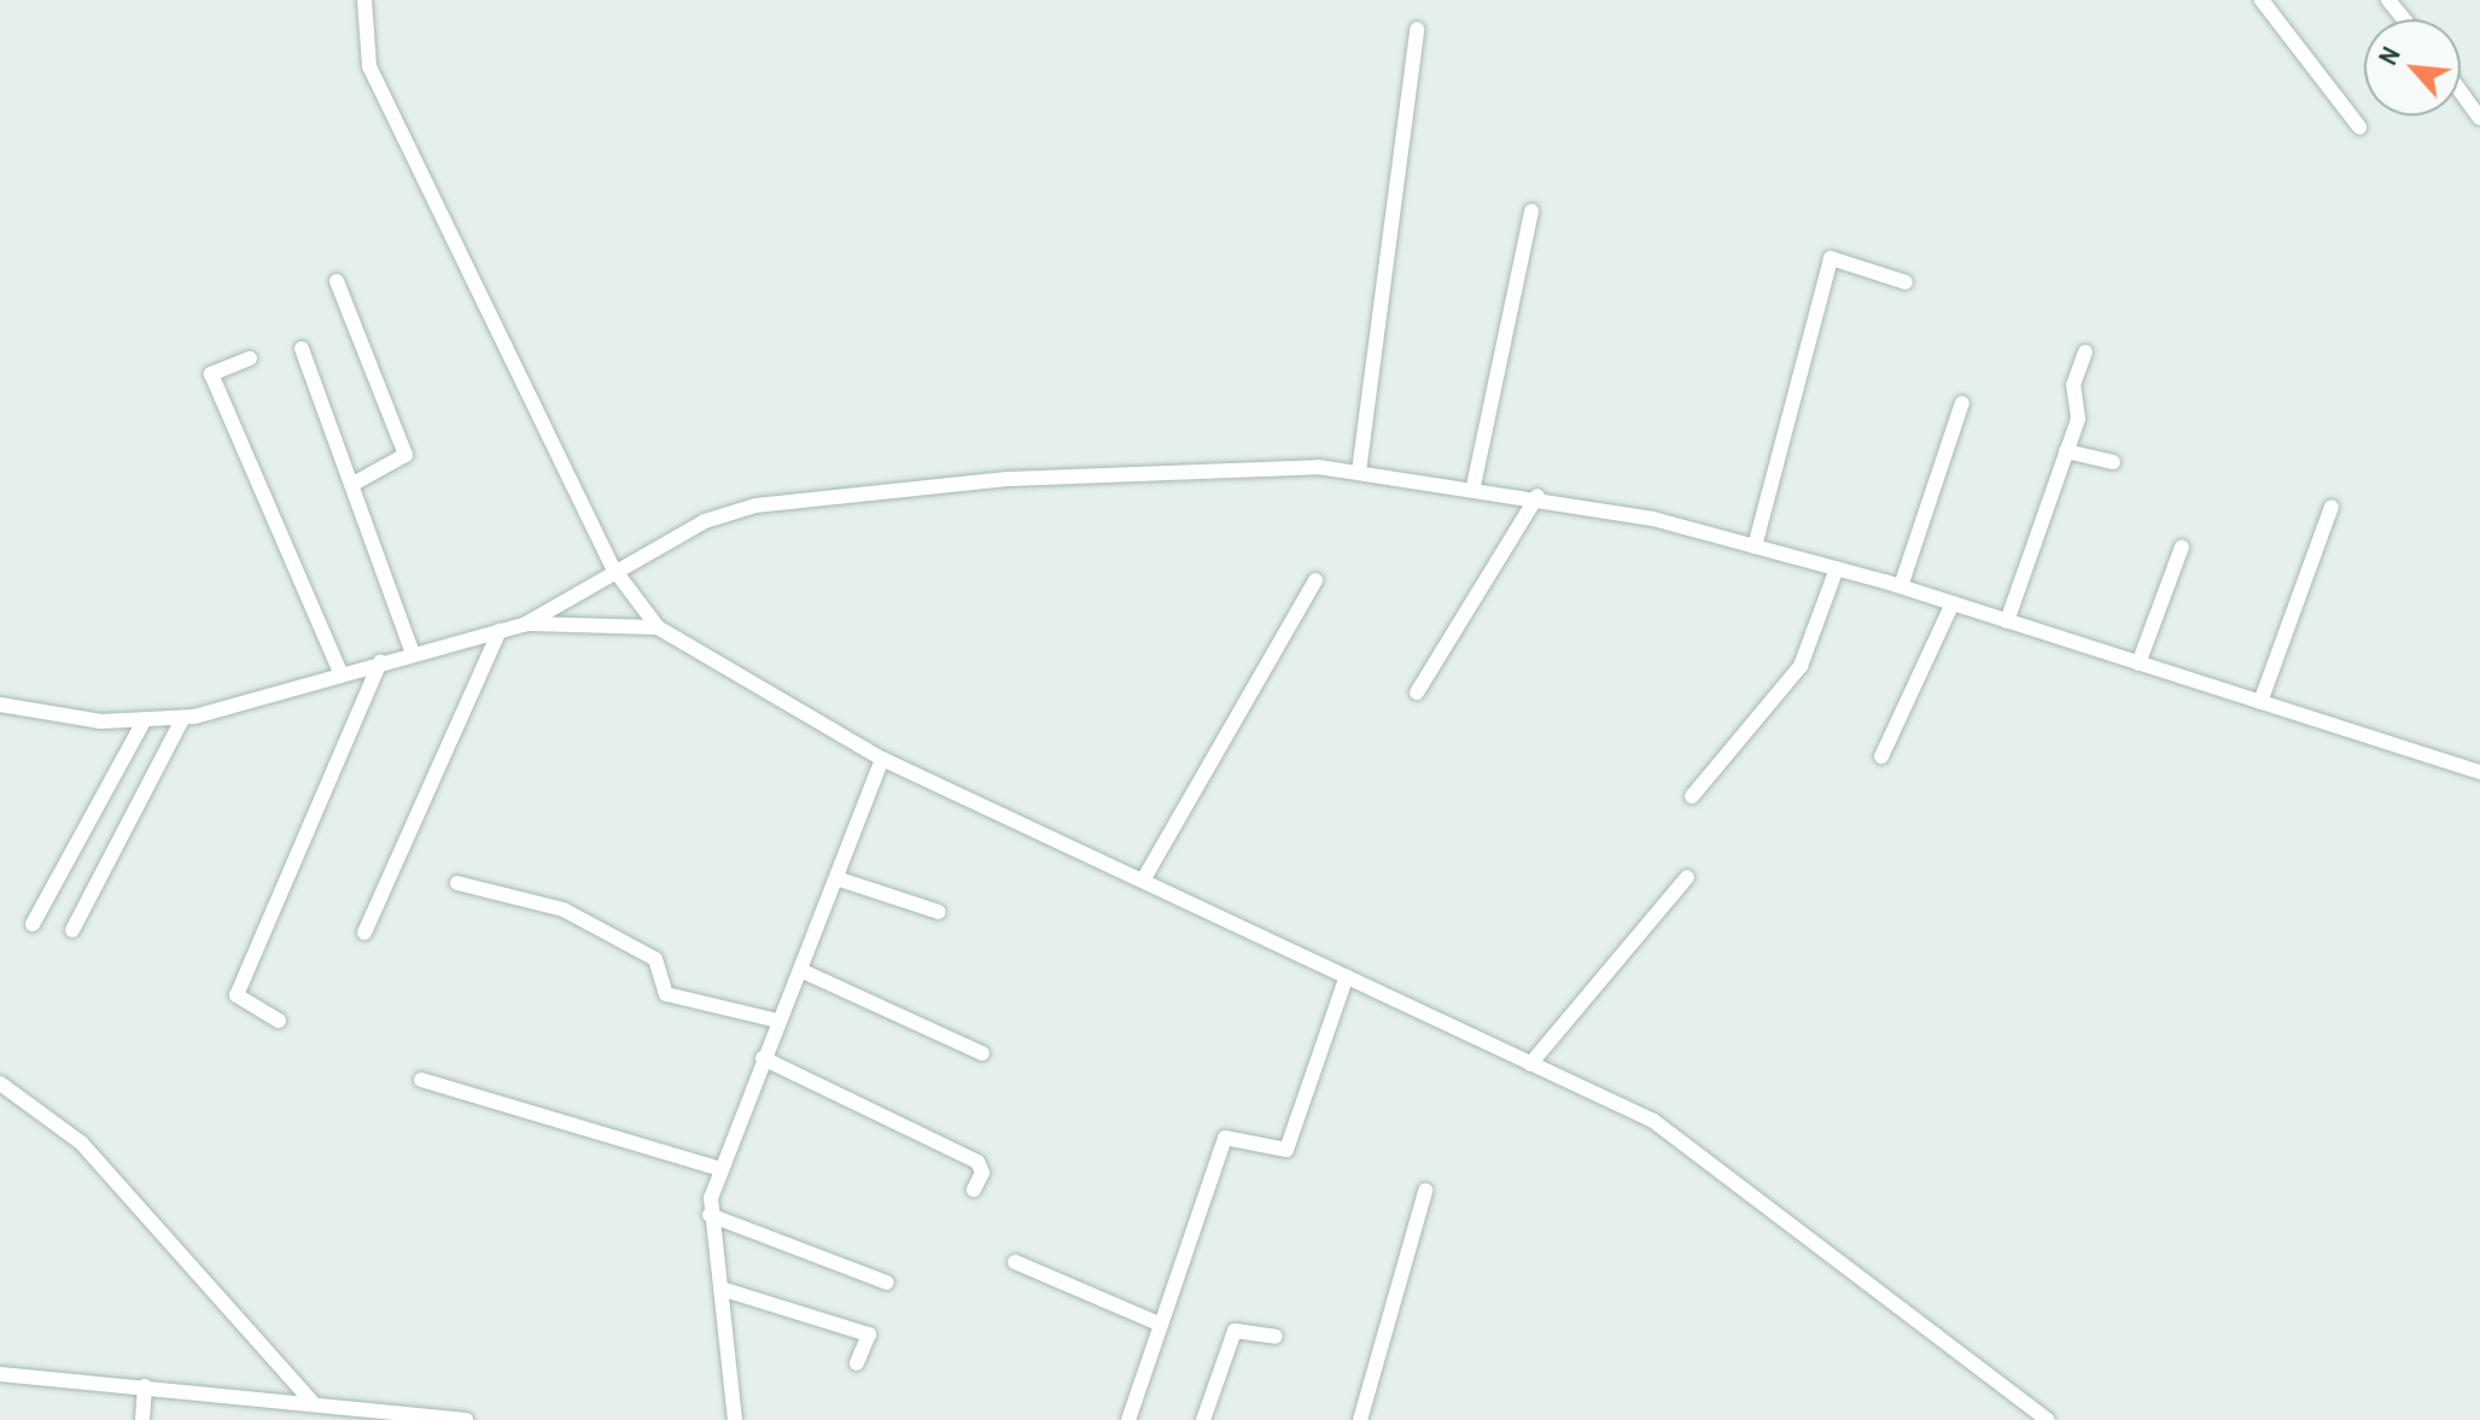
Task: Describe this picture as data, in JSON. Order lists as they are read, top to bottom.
{
  "north": "top left"
}
